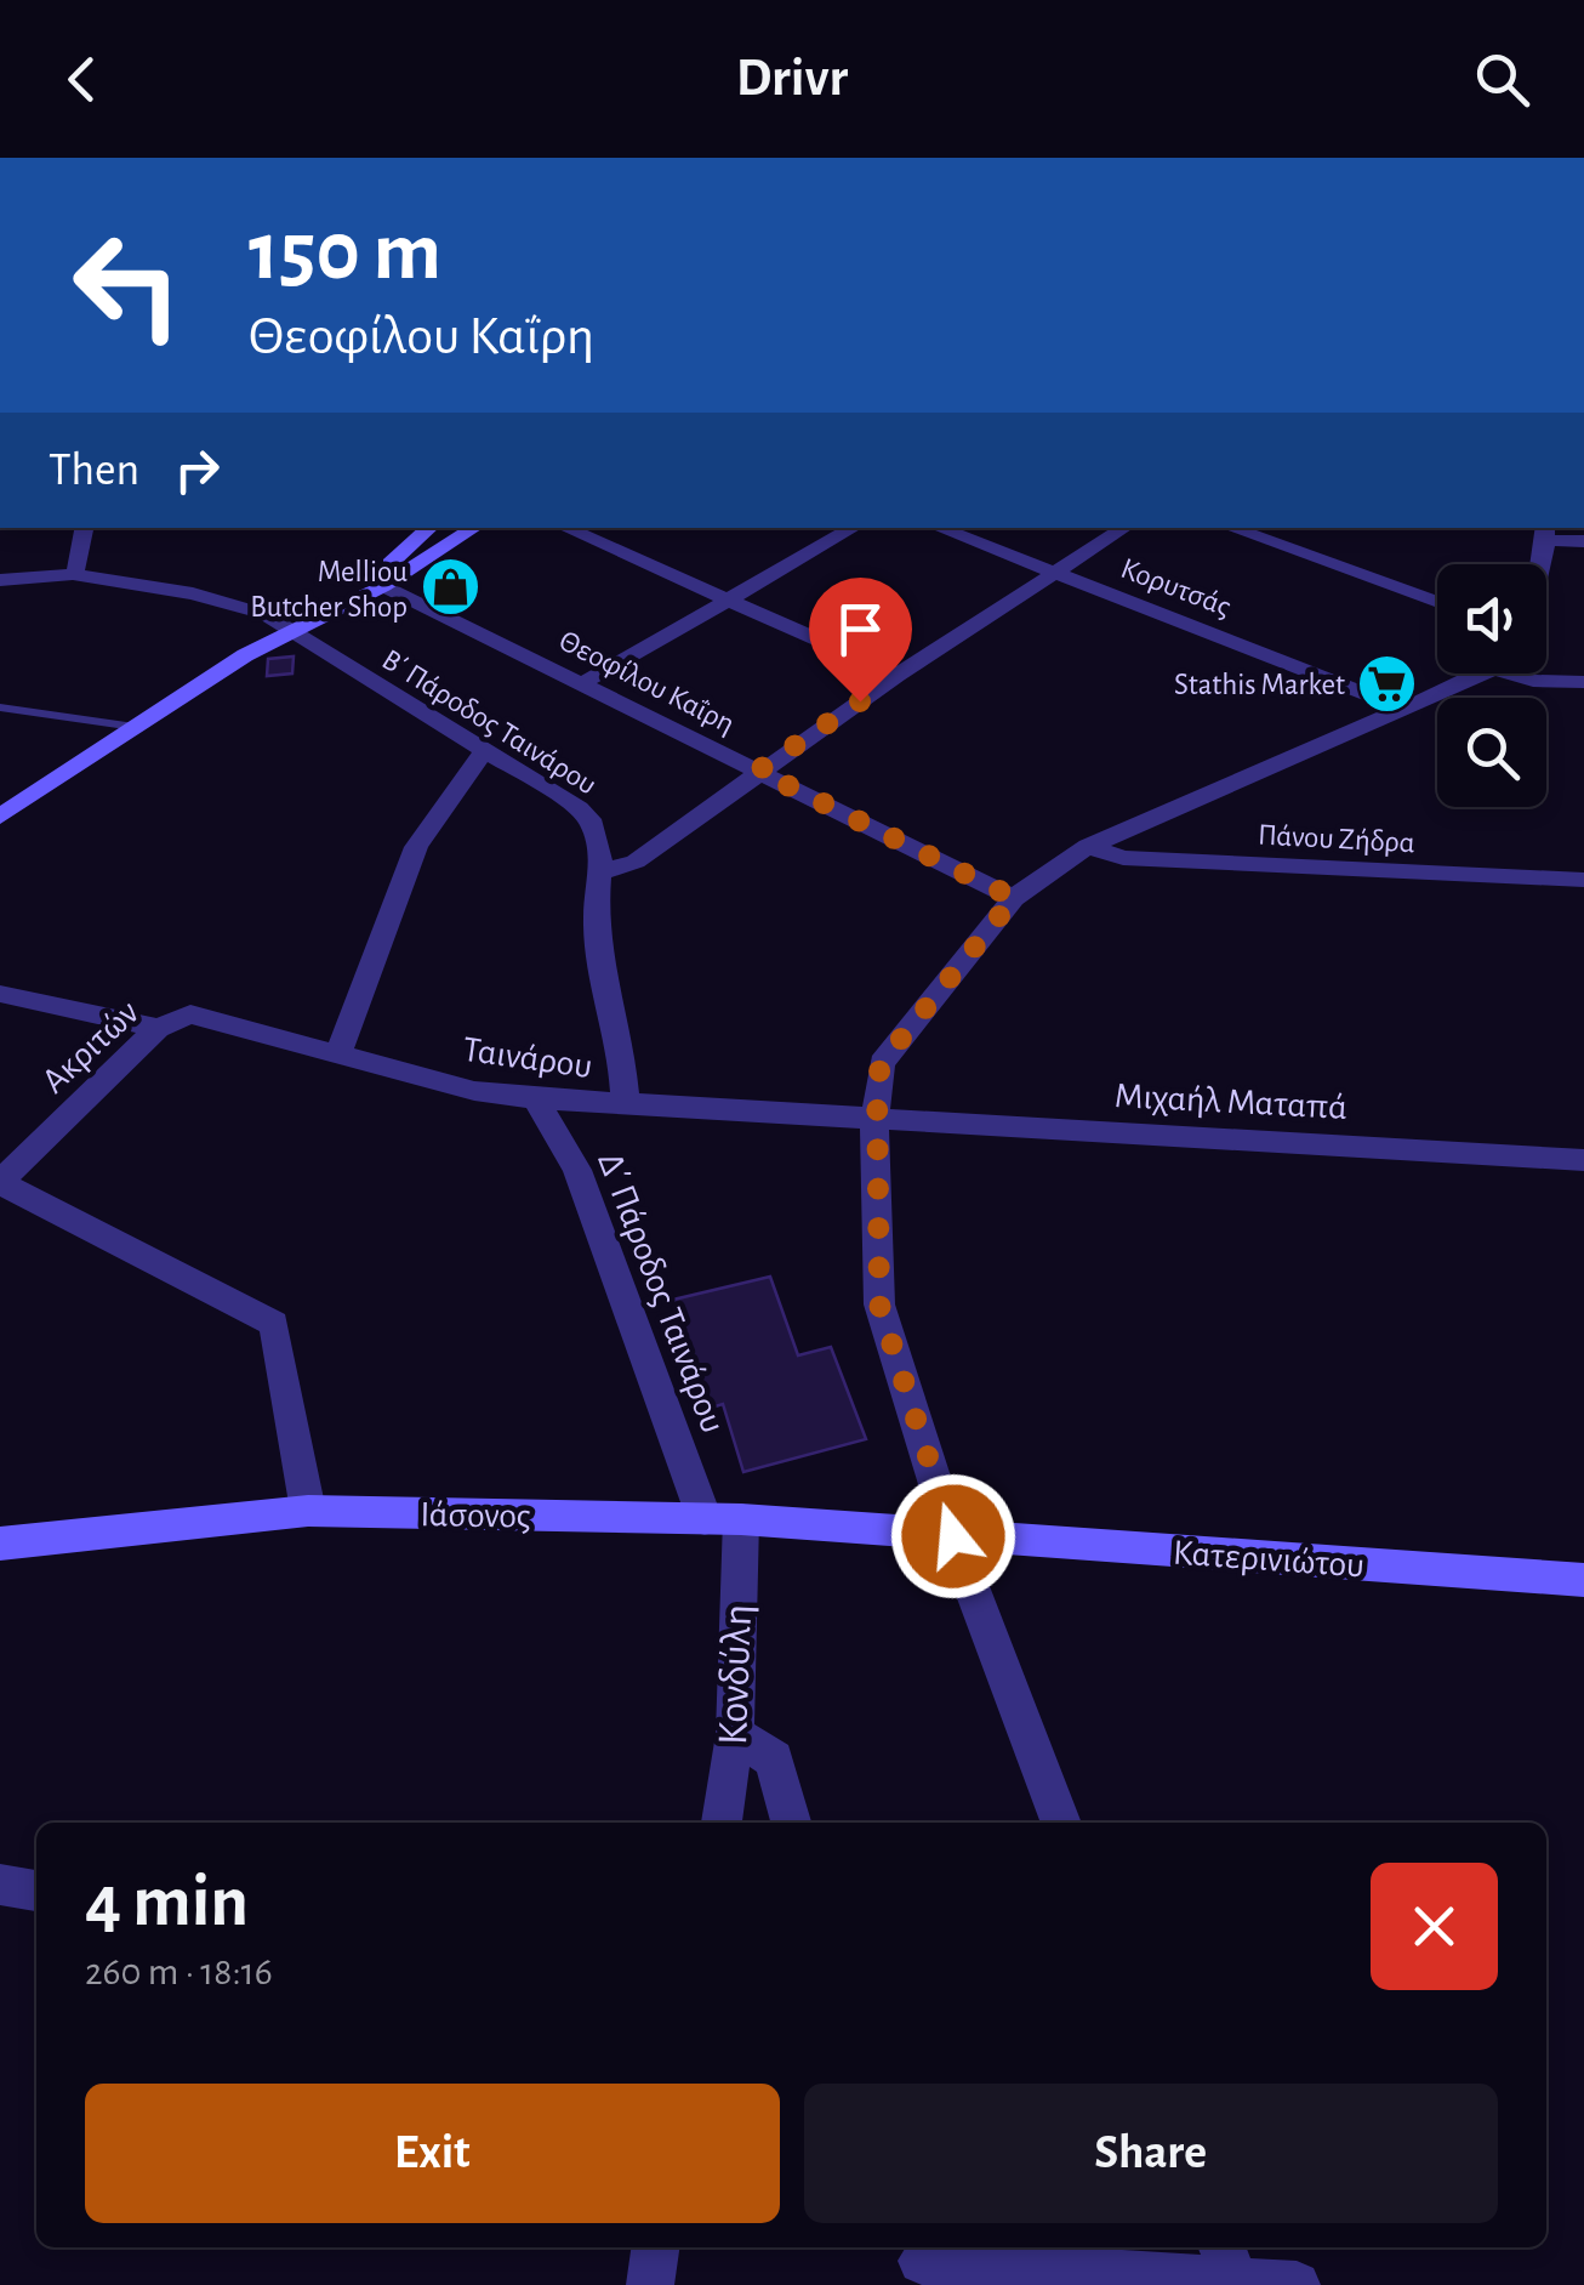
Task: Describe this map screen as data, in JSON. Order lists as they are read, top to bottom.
{
  "streets": {
    "street": [
      "Κορυτσάς",
      "Θεοφίλου Καΐρη",
      "Β΄ Πάροδος Ταινάρου",
      "Πάνου Ζήδρα",
      "Ακριτών",
      "Ταινάρου",
      "Μιχαήλ Ματαπά",
      "Δ΄ Πάροδος Ταινάρου",
      "Ιάσονος",
      "Κατερινιώτου",
      "Κονδύλη"
    ]
  },
  "crossings": [
    ["Β΄ Πάροδος Ταινάρου", "Ταινάρου"],
    ["Ακριτών", "Ταινάρου"],
    ["Ταινάρου", "Μιχαήλ Ματαπά"],
    ["Ταινάρου", "Δ΄ Πάροδος Ταινάρου"],
    ["Δ΄ Πάροδος Ταινάρου", "Ιάσονος"],
    ["Δ΄ Πάροδος Ταινάρου", "Κονδύλη"],
    ["Ιάσονος", "Κατερινιώτου"],
    ["Ιάσονος", "Κονδύλη"]
  ],
  "places": {
    "shop": ["Melliou Butcher Shop"],
    "supermarket": ["Stathis Market"]
  },
  "page": {
    "header": "Drivr",
    "turn": ["150 m", "Θεοφίλου Καΐρη"],
    "then": "Then",
    "heading": ["4 min", "260 m · 18:16"],
    "buttons": ["Exit", "Share"]
  }
}
